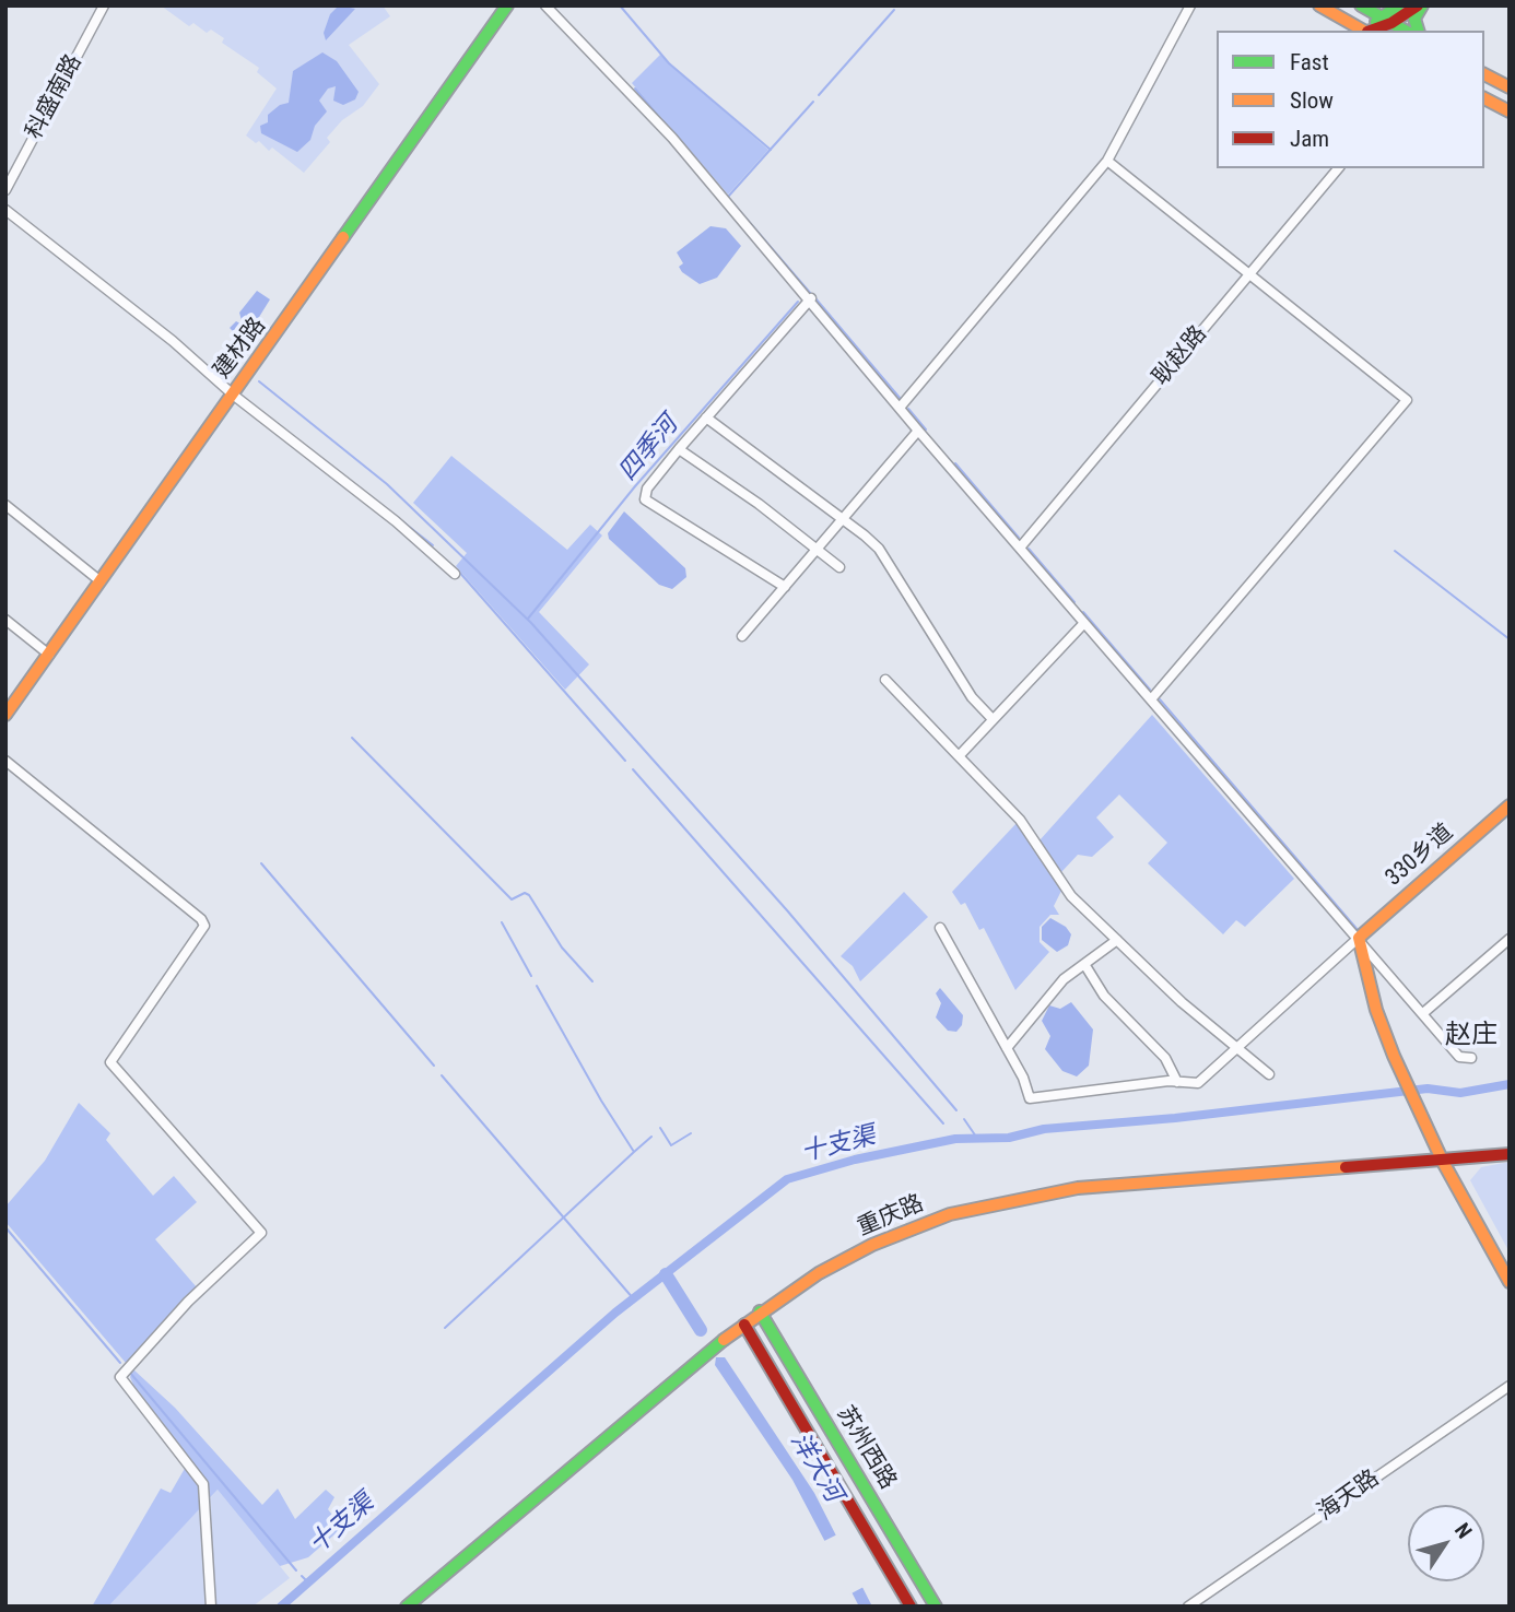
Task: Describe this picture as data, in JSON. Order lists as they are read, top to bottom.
{
  "streets": {
    "street": [
      "科盛南路",
      "建材路",
      "耿赵路",
      "330乡道",
      "重庆路",
      "苏州西路",
      "海天路"
    ]
  },
  "crossings": [
    ["重庆路", "苏州西路"]
  ],
  "districts": ["赵庄"],
  "water": ["四季河", "十支渠", "洋大河"],
  "legend": ["Fast", "Slow", "Jam"],
  "north": "top right"
}
